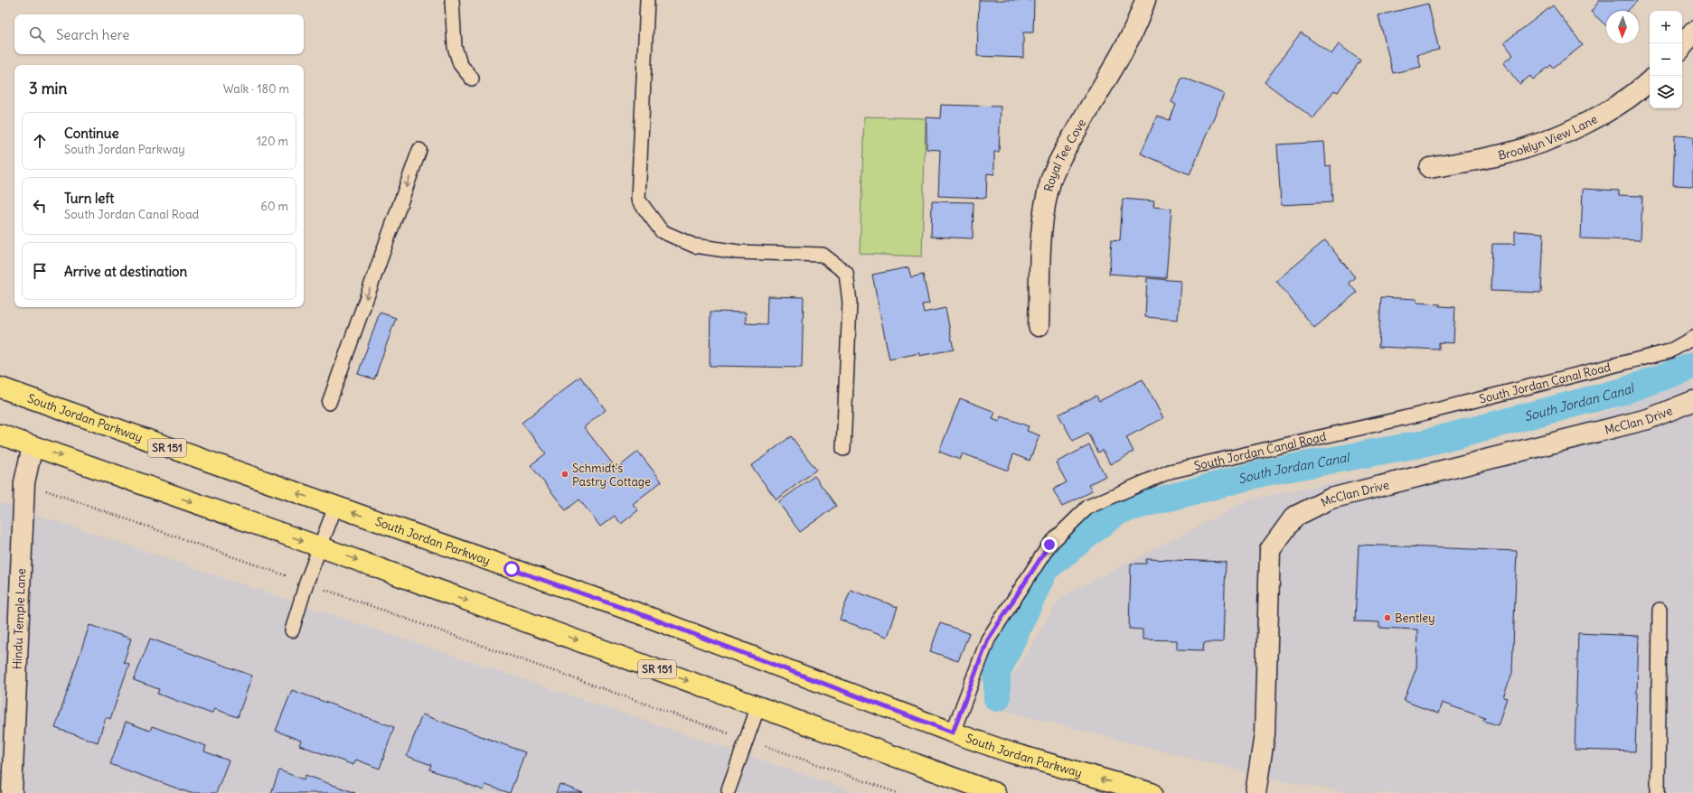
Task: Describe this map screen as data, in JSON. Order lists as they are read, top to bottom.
{
  "streets": {
    "main road": ["South Jordan Parkway", "SR 151"],
    "street": [
      "Brooklyn View Lane",
      "Royal Tee Cove",
      "McClan Drive",
      "Hindu Temple Lane"
    ],
    "lane": ["South Jordan Canal Road"]
  },
  "crossings": [
    ["South Jordan Canal Road", "South Jordan Parkway"],
    ["SR 151", "Hindu Temple Lane"]
  ],
  "water": ["South Jordan Canal"],
  "places": ["Schmidt's Pastry Cottage", "Bentley"],
  "north": "bottom",
  "page": {
    "map_buttons": ["+", "−"],
    "search": "Search here",
    "heading": ["3 min", "Walk · 180 m"],
    "list": [
      ["Continue", "South Jordan Parkway", "120 m"],
      ["Turn left", "South Jordan Canal Road", "60 m"],
      "Arrive at destination"
    ]
  }
}
